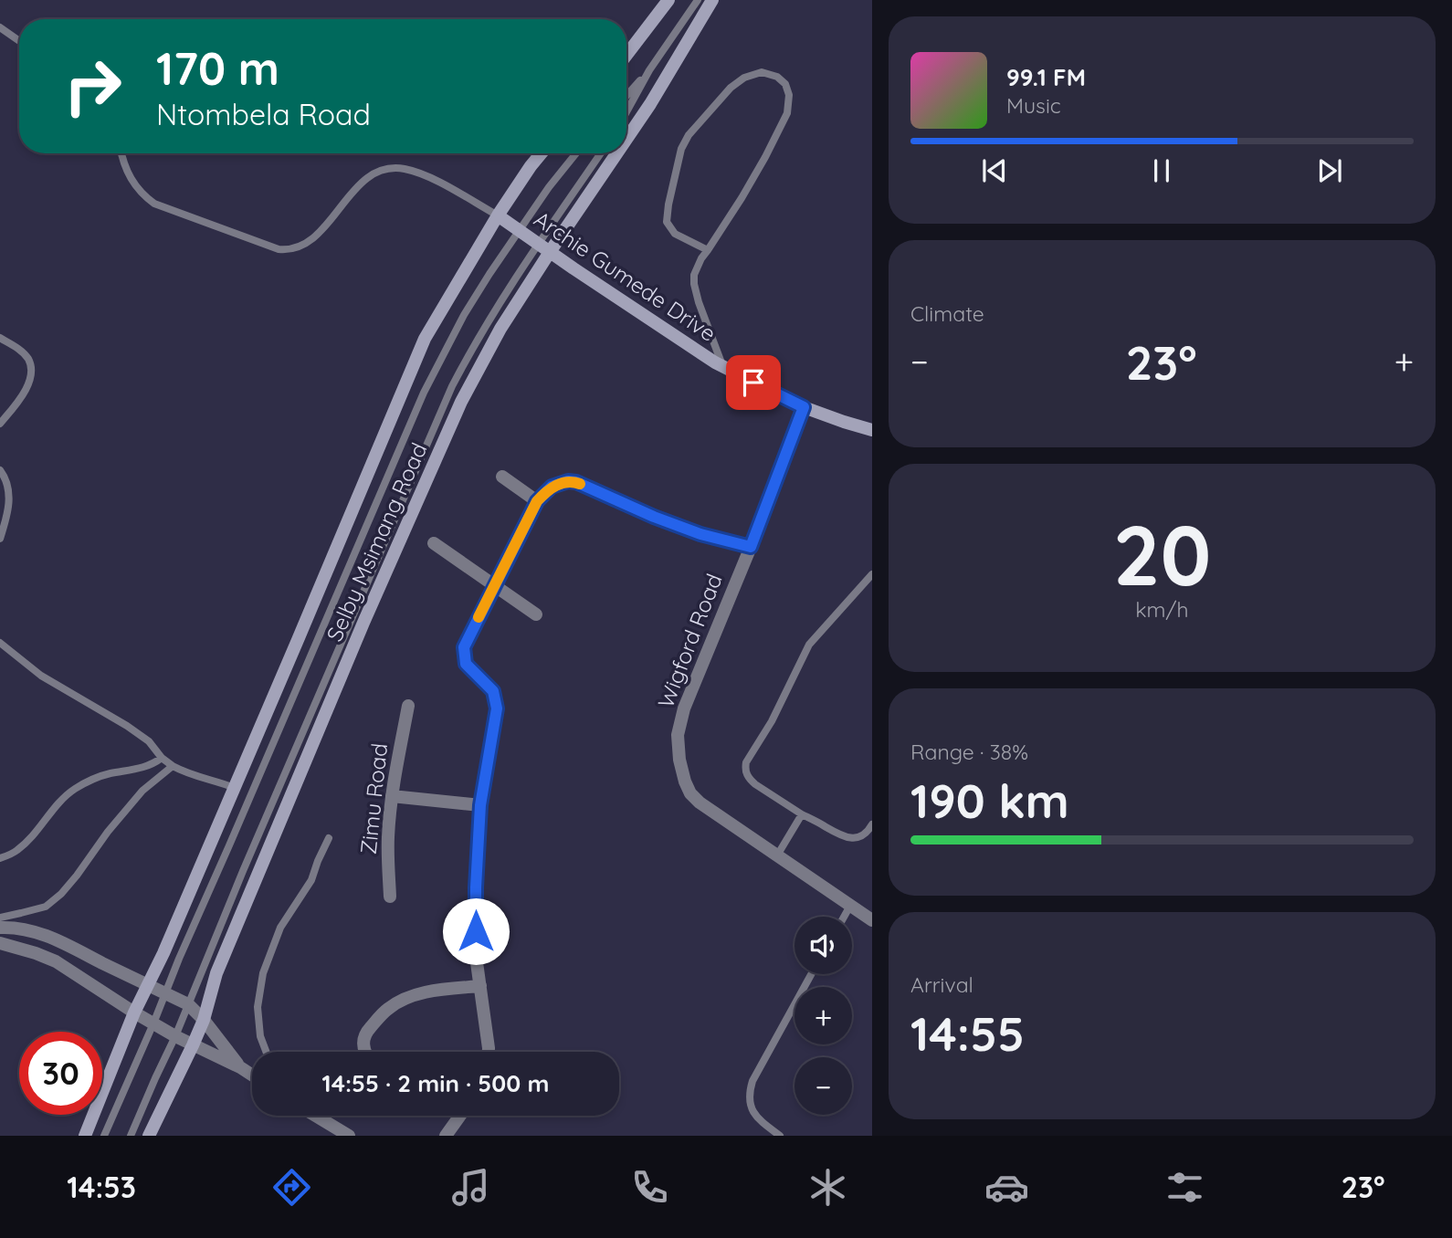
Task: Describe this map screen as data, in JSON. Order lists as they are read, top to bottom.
{
  "streets": {
    "main road": ["Archie Gumede Drive", "Selby Msimang Road"],
    "street": ["Wigford Road", "Zimu Road"]
  },
  "crossings": [
    ["Archie Gumede Drive", "Selby Msimang Road"],
    ["Archie Gumede Drive", "Wigford Road"]
  ],
  "page": {
    "turn": ["170 m", "Ntombela Road"],
    "song": ["99.1 FM", "Music"],
    "tile": [
      "Climate",
      ["20", "km/h"],
      ["Range · 38%", "190 km"],
      ["Arrival", "14:55"]
    ],
    "heat": ["−", "23°", "+"],
    "map_buttons": ["+", "−"],
    "limit": "30",
    "trip": "14:55 · 2 min · 500 m",
    "tabs": ["14:53", "23°"]
  }
}
